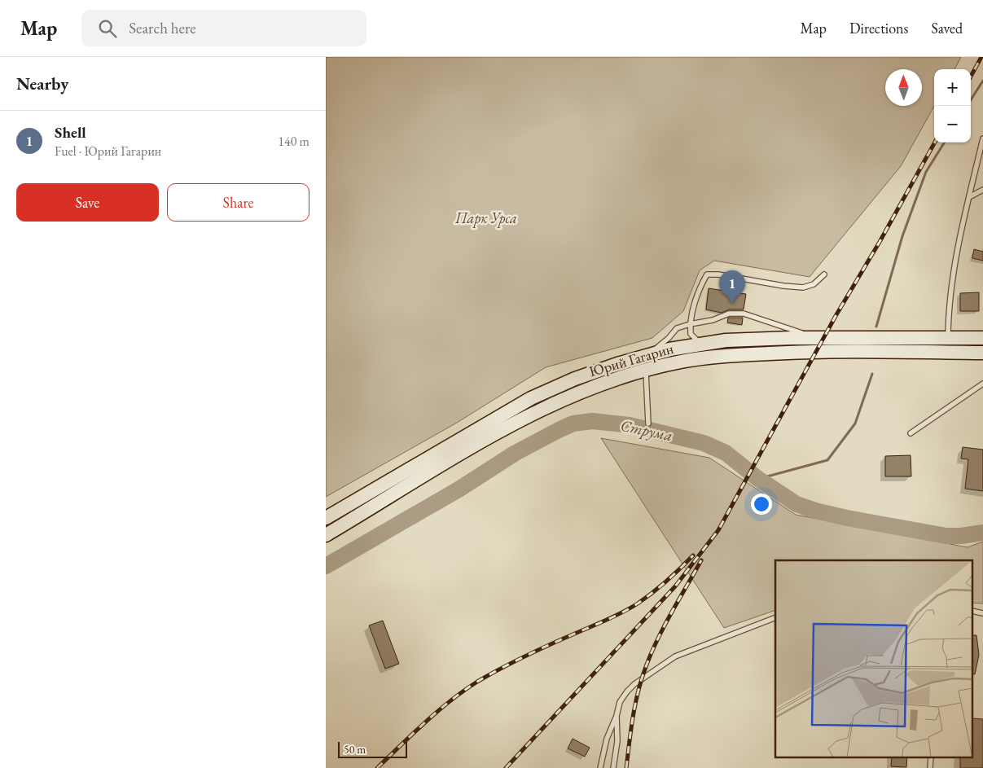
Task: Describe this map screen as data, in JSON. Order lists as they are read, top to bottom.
{
  "streets": {
    "street": ["Юрий Гагарин"]
  },
  "water": ["Струма"],
  "parks": ["Парк Урса"],
  "scale_bar": "50 m",
  "north": "top",
  "page": {
    "header": "Map",
    "search": "Search here",
    "nav": ["Map", "Directions", "Saved"],
    "heading": "Nearby",
    "map_buttons": ["+", "−"],
    "list": [
      {
        "mark": "1",
        "name": "Shell",
        "note": "Fuel · Юрий Гагарин",
        "value": "140 m"
      }
    ],
    "buttons": ["Save", "Share"],
    "pins": "1",
    "scale": "50 m"
  }
}
